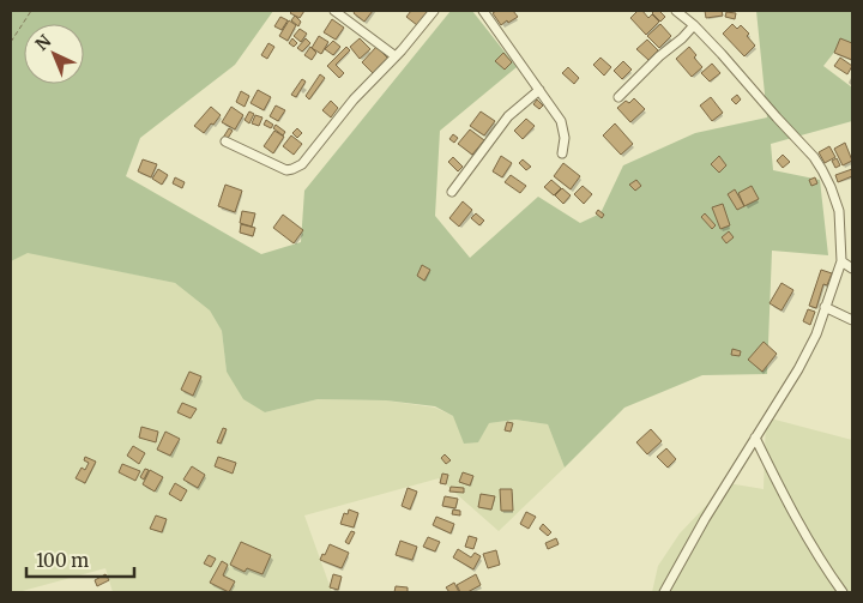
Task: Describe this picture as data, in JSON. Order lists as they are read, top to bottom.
{
  "scale_bar": "100 m",
  "north": "top left"
}
